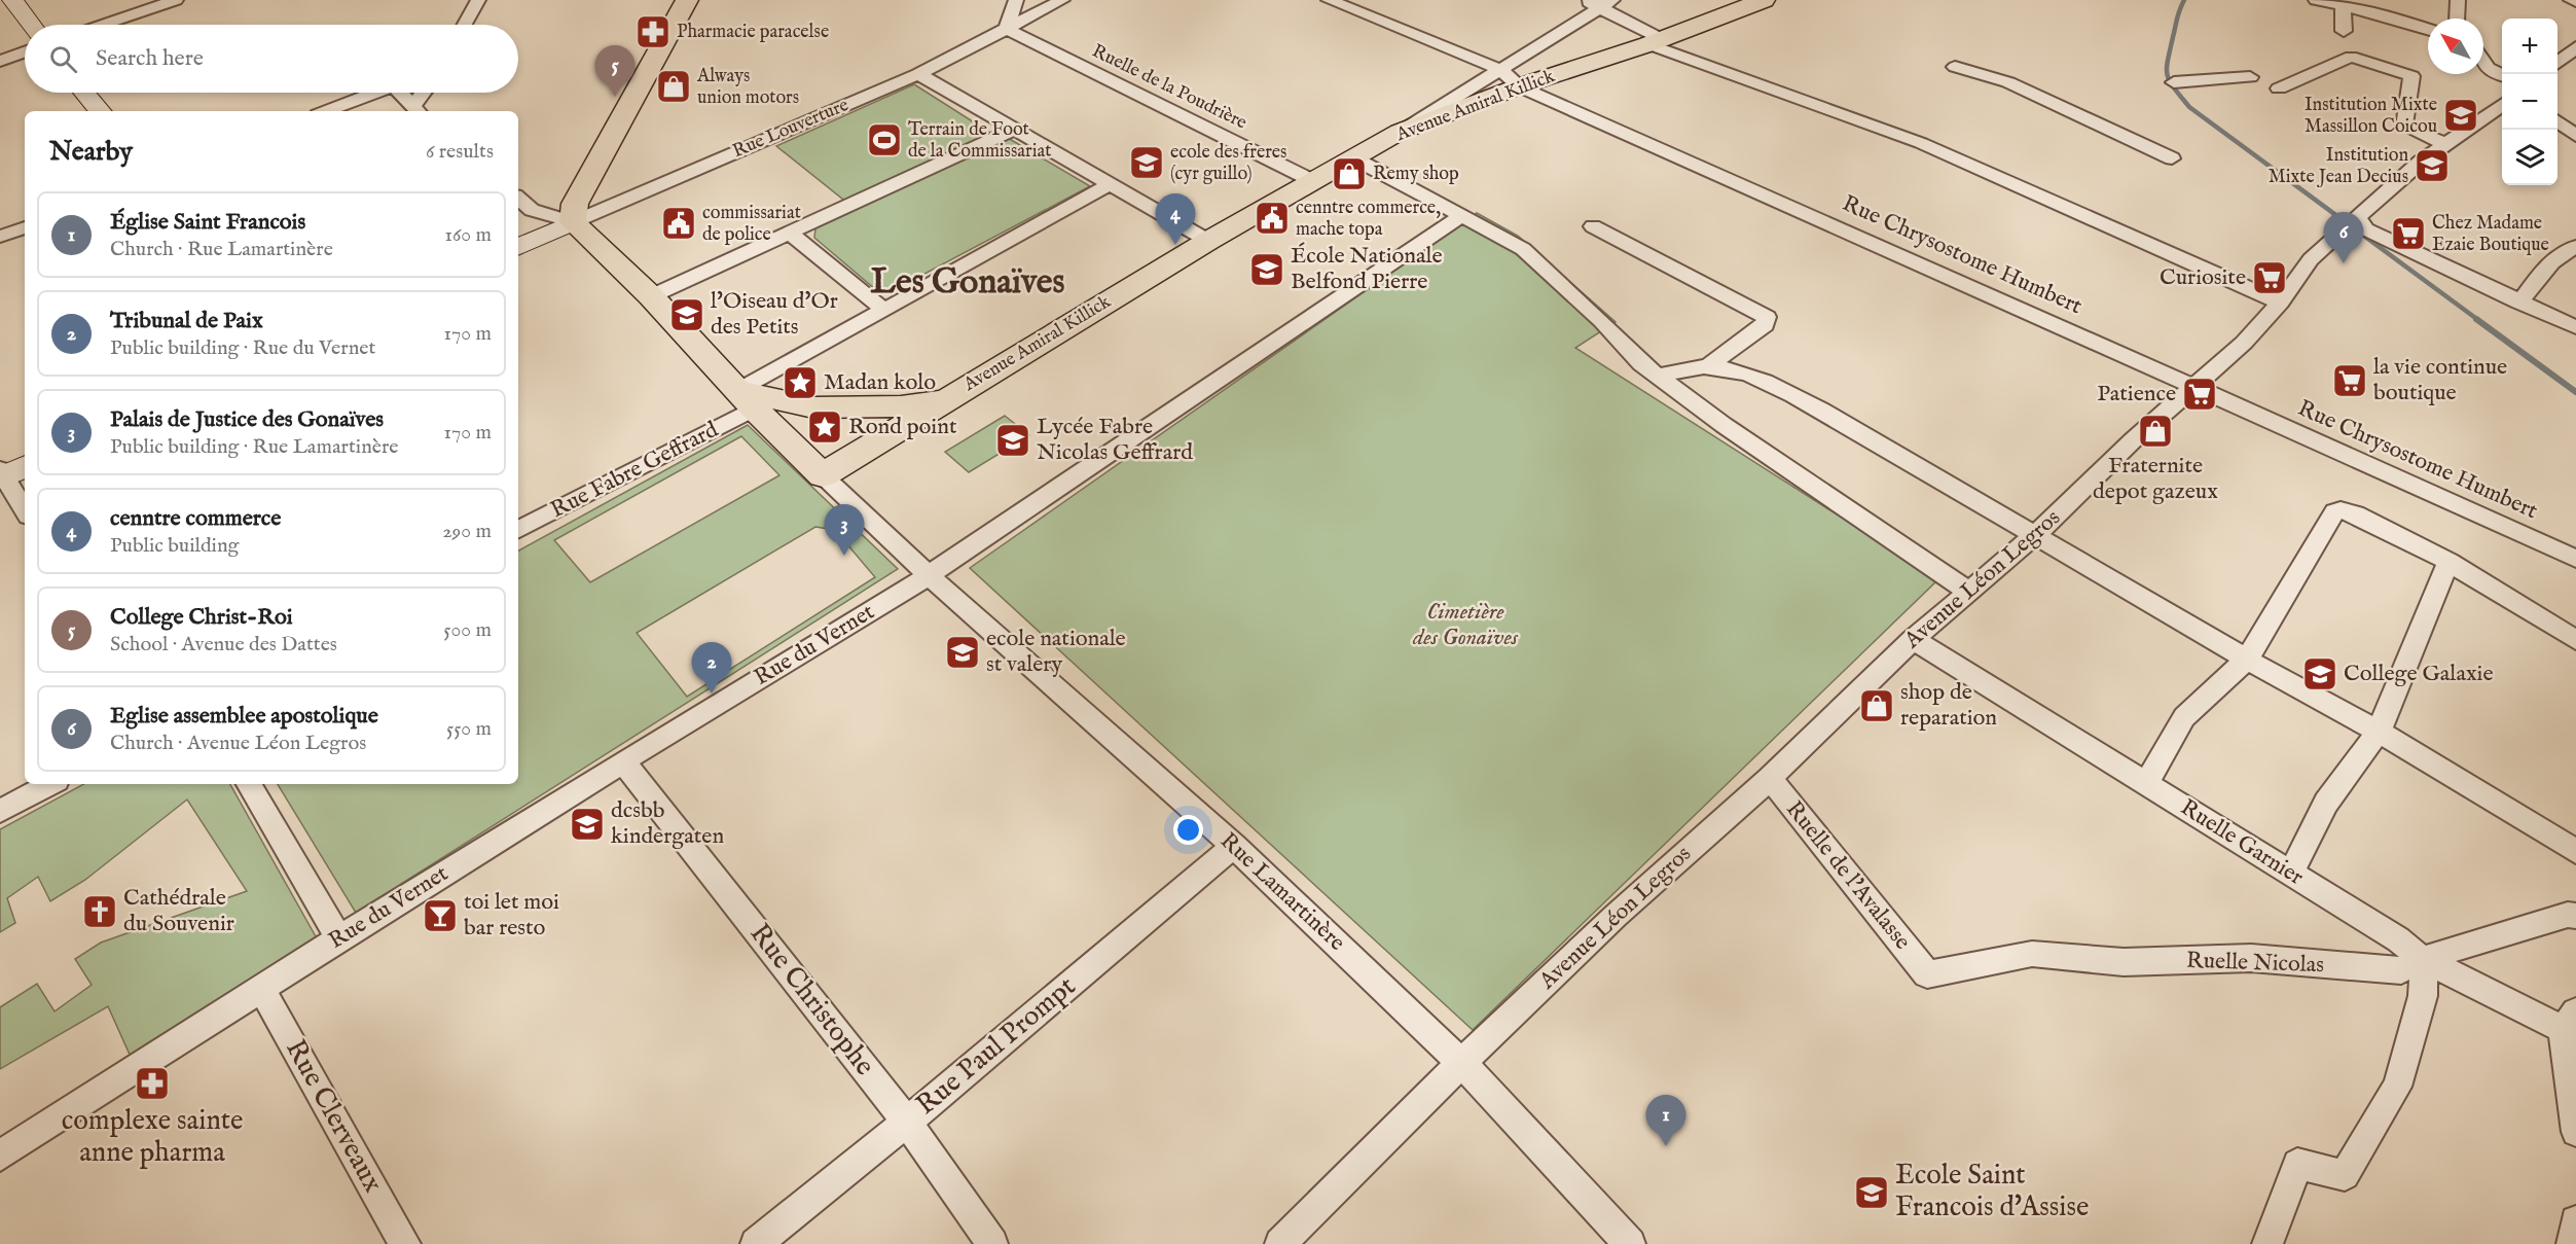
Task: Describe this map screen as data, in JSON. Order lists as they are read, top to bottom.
{
  "streets": {
    "main road": ["Avenue Amiral Killick", "Rue Lamartinère"],
    "street": [
      "Ruelle de la Poudrière",
      "Rue Louverture",
      "Rue Chrysostome Humbert",
      "Rue Fabre Geffrard",
      "Avenue Léon Legros",
      "Rue du Vernet",
      "Ruelle Garnier",
      "Ruelle de l'Avalasse",
      "Ruelle Nicolas",
      "Rue Christophe",
      "Rue Paul Prompt",
      "Rue Clerveaux"
    ]
  },
  "crossings": [
    ["Ruelle de la Poudrière", "Avenue Amiral Killick"],
    ["Ruelle de la Poudrière", "Rue Louverture"],
    ["Avenue Amiral Killick", "Rue Chrysostome Humbert"],
    ["Avenue Amiral Killick", "Rue Lamartinère"],
    ["Rue Louverture", "Rue Lamartinère"],
    ["Rue Chrysostome Humbert", "Avenue Léon Legros"],
    ["Rue Fabre Geffrard", "Rue Lamartinère"],
    ["Avenue Léon Legros", "Ruelle Garnier"],
    ["Avenue Léon Legros", "Ruelle de l'Avalasse"],
    ["Avenue Léon Legros", "Rue Lamartinère"],
    ["Rue du Vernet", "Rue Lamartinère"],
    ["Rue du Vernet", "Rue Christophe"],
    ["Rue du Vernet", "Rue Clerveaux"],
    ["Ruelle Garnier", "Ruelle Nicolas"],
    ["Ruelle de l'Avalasse", "Ruelle Nicolas"],
    ["Rue Lamartinère", "Rue Paul Prompt"],
    ["Rue Christophe", "Rue Paul Prompt"]
  ],
  "districts": ["Les Gonaïves"],
  "parks": ["Cimetière des Gonaïves"],
  "places": {
    "pharmacy": ["Pharmacie paracelse", "complexe sainte anne pharma"],
    "shop": [
      "Always union motors",
      "Remy shop",
      "Fraternite depot gazeux",
      "shop de reparation"
    ],
    "school or university": [
      "Institution Mixte Massillon Coicou",
      "ecole des freres (cyr guillo)",
      "Institution Mixte Jean Decius",
      "École Nationale Belfond Pierre",
      "l'Oiseau d'Or des Petits",
      "Lycée Fabre Nicolas Geffrard",
      "ecole nationale st valery",
      "College Galaxie",
      "dcsbb kindergaten",
      "Ecole Saint Francois d'Assise"
    ],
    "sports": ["Terrain de Foot de la Commissariat"],
    "public building": ["cenntre commerce, mache topa", "commissariat de police"],
    "supermarket": [
      "Chez Madame Ezaie Boutique",
      "Curiosite",
      "la vie continue boutique",
      "Patience"
    ],
    "place": ["Madan kolo", "Rond point"],
    "church": ["Cathédrale du Souvenir"],
    "bar": ["toi let moi bar resto"]
  },
  "north": "top left",
  "page": {
    "map_buttons": ["+", "−"],
    "search": "Search here",
    "pins": [
      "5",
      "4",
      "6",
      "3",
      "2",
      "1"
    ],
    "heading": ["Nearby", "6 results"],
    "list": [
      {
        "mark": "1",
        "name": "Église Saint Francois",
        "note": "Church · Rue Lamartinère",
        "value": "160 m"
      },
      {
        "mark": "2",
        "name": "Tribunal de Paix",
        "note": "Public building · Rue du Vernet",
        "value": "170 m"
      },
      {
        "mark": "3",
        "name": "Palais de Justice des Gonaïves",
        "note": "Public building · Rue Lamartinère",
        "value": "170 m"
      },
      {
        "mark": "4",
        "name": "cenntre commerce",
        "note": "Public building",
        "value": "290 m"
      },
      {
        "mark": "5",
        "name": "College Christ-Roi",
        "note": "School · Avenue des Dattes",
        "value": "500 m"
      },
      {
        "mark": "6",
        "name": "Eglise assemblee apostolique",
        "note": "Church · Avenue Léon Legros",
        "value": "550 m"
      }
    ]
  }
}
